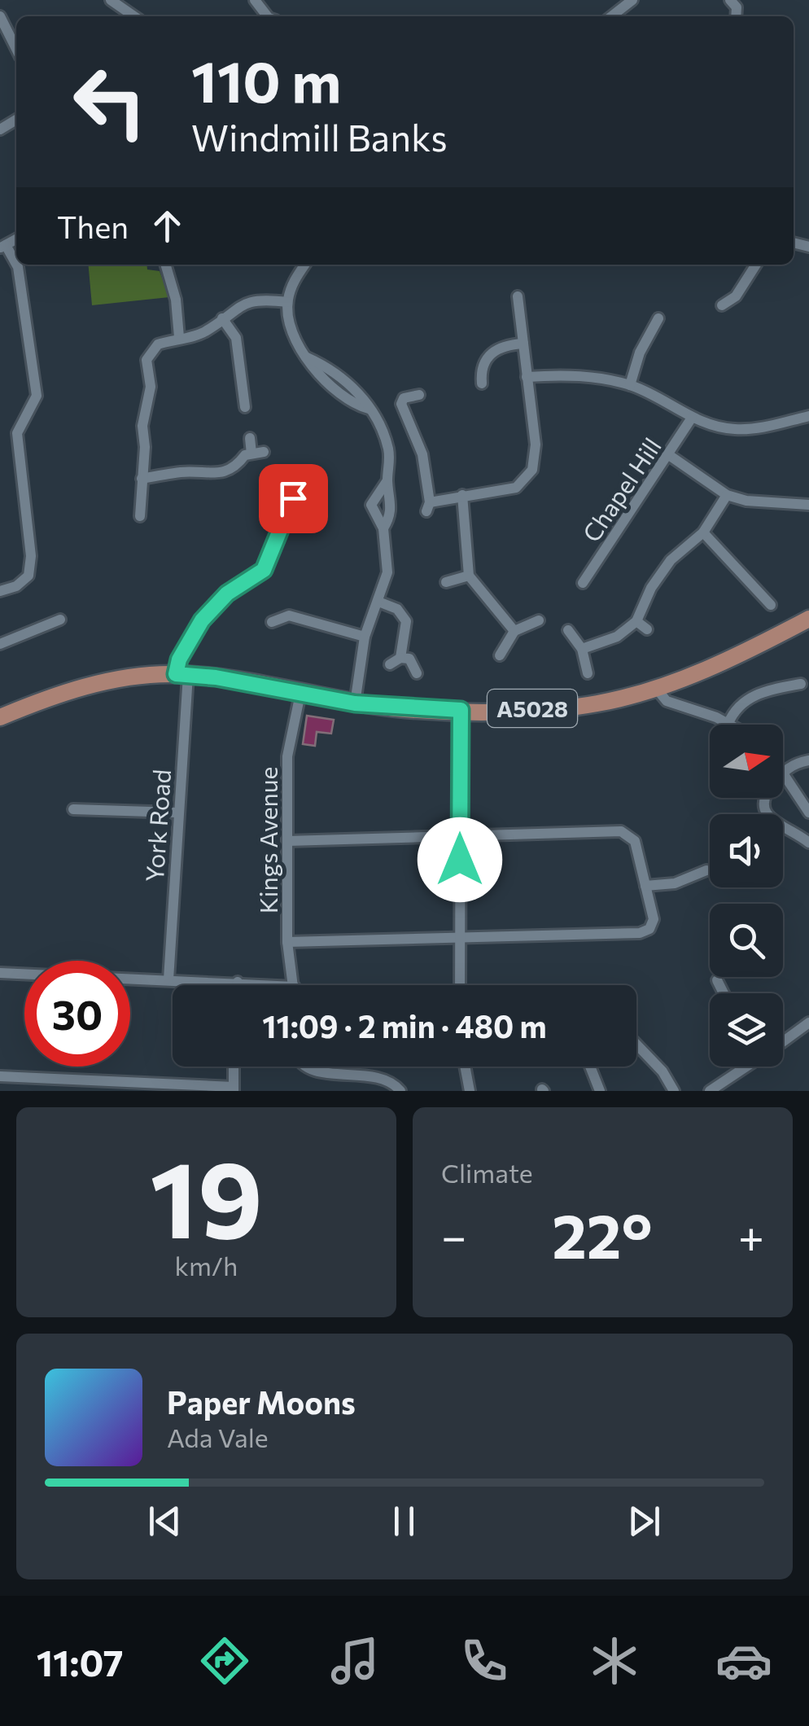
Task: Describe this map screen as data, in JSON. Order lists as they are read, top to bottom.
{
  "streets": {
    "main road": ["A5028"],
    "street": ["Chapel Hill", "York Road", "Kings Avenue"]
  },
  "crossings": [
    ["A5028", "York Road"],
    ["A5028", "Kings Avenue"]
  ],
  "north": "right",
  "page": {
    "turn": ["110 m", "Windmill Banks"],
    "then": "Then",
    "limit": "30",
    "trip": "11:09 · 2 min · 480 m",
    "tile": [
      ["19", "km/h"],
      "Climate"
    ],
    "heat": ["−", "22°", "+"],
    "song": ["Paper Moons", "Ada Vale"],
    "tabs": "11:07"
  }
}
